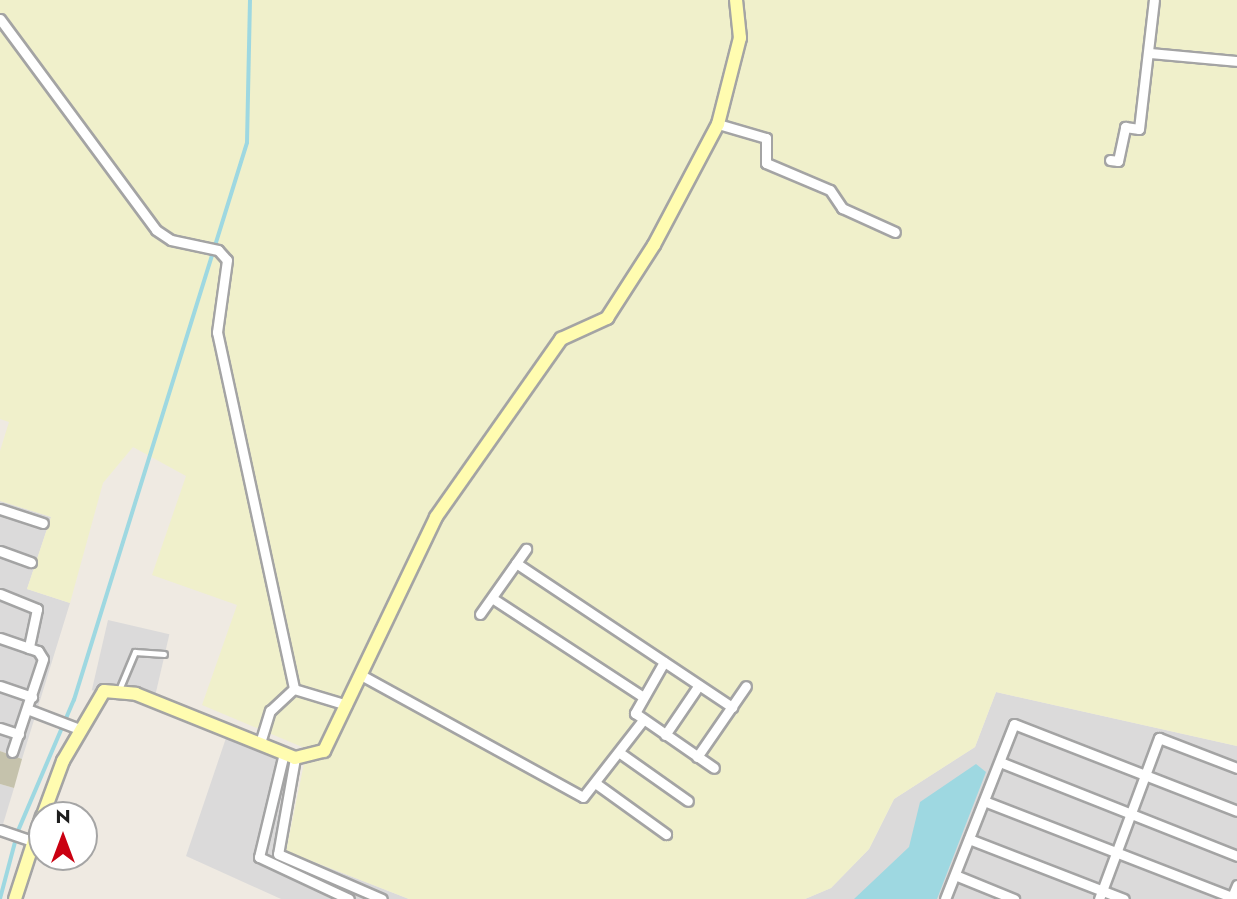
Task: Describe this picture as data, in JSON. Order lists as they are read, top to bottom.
{
  "north": "top"
}
